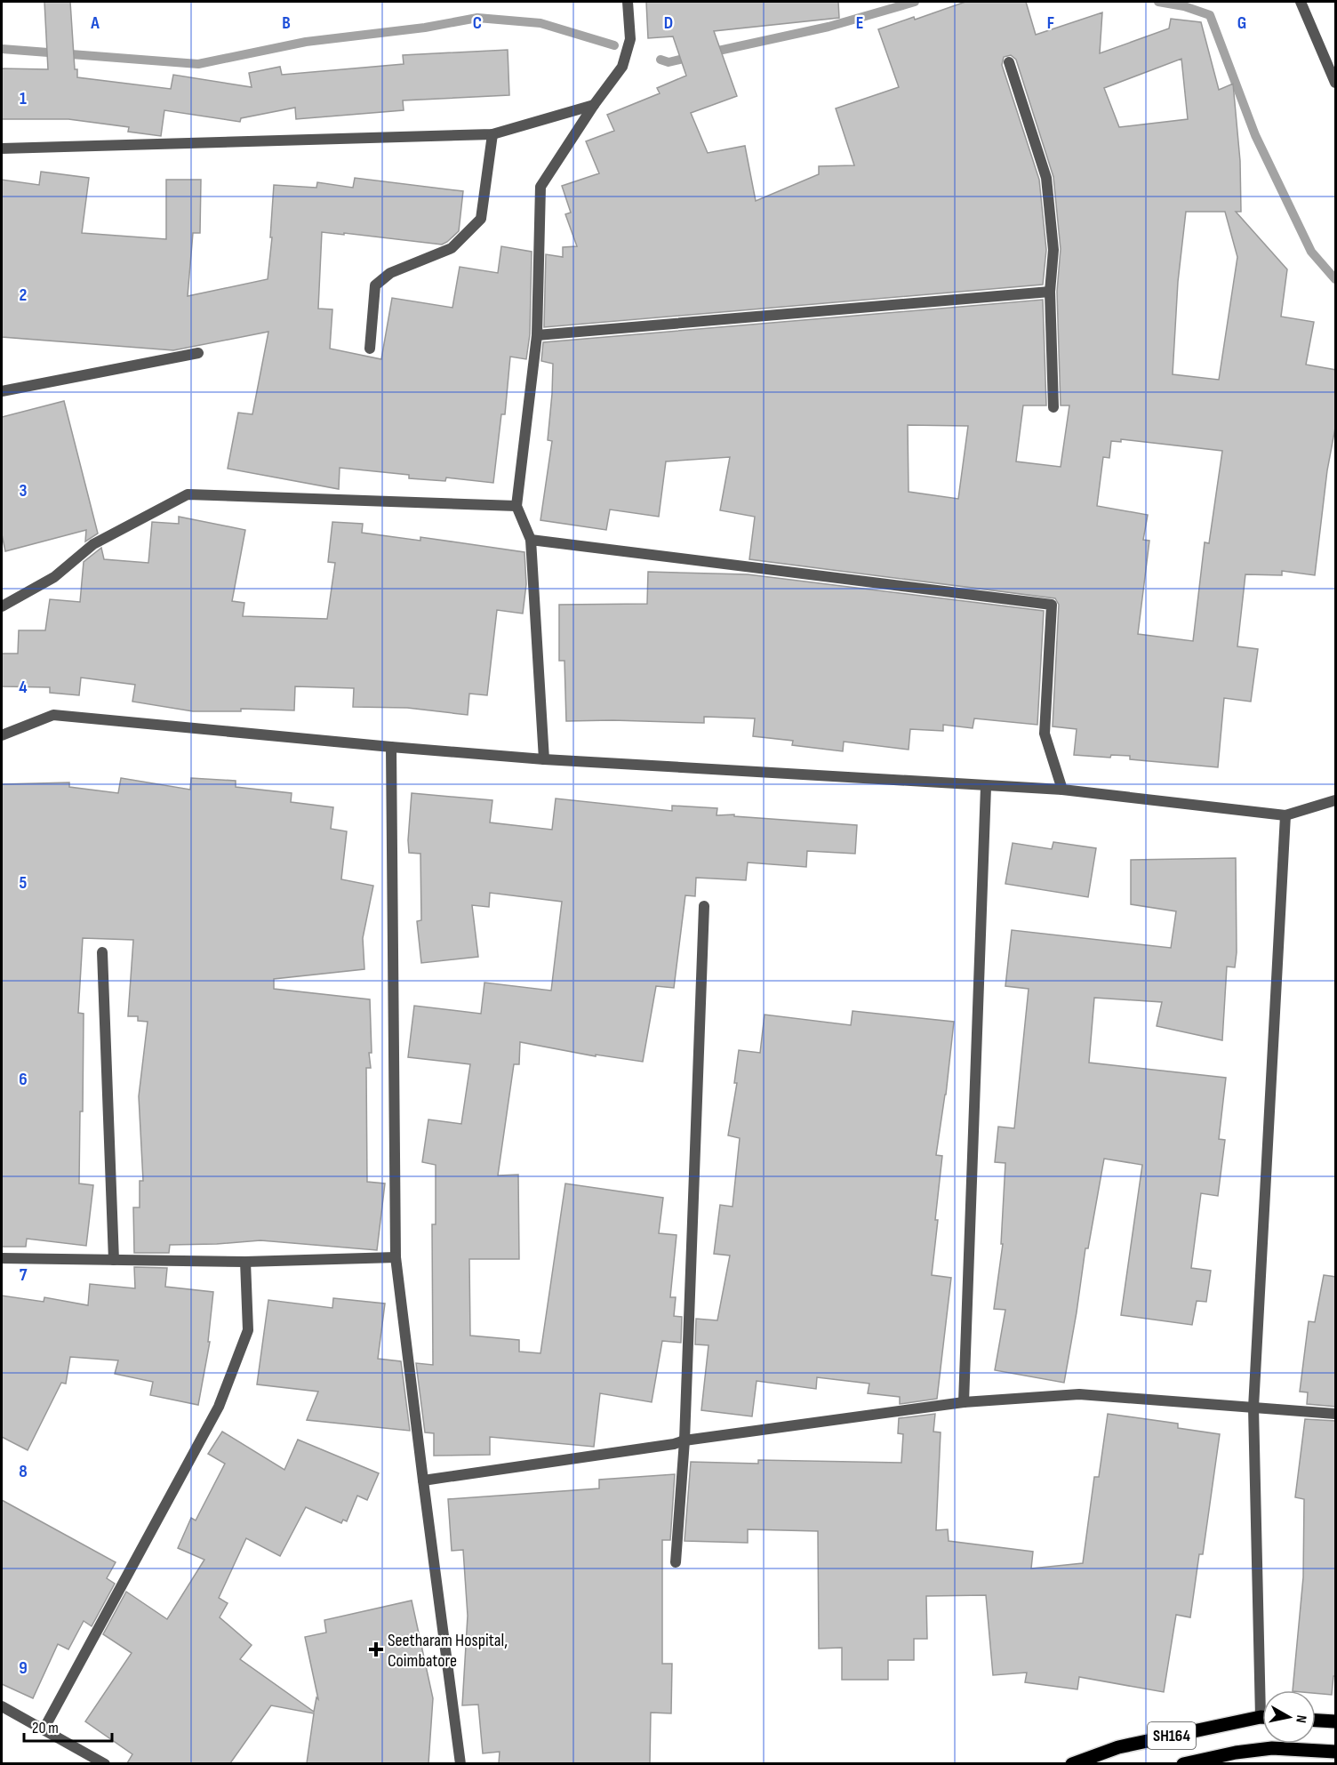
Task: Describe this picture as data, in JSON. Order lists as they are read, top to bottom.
{
  "streets": {
    "main road": ["SH164"]
  },
  "places": {
    "health": ["Seetharam Hospital, Coimbatore"]
  },
  "scale_bar": "20 m",
  "north": "right",
  "grid": {
    "columns": [
      "A",
      "B",
      "C",
      "D",
      "E",
      "F",
      "G"
    ],
    "rows": [
      "1",
      "2",
      "3",
      "4",
      "5",
      "6",
      "7",
      "8",
      "9"
    ]
  }
}
